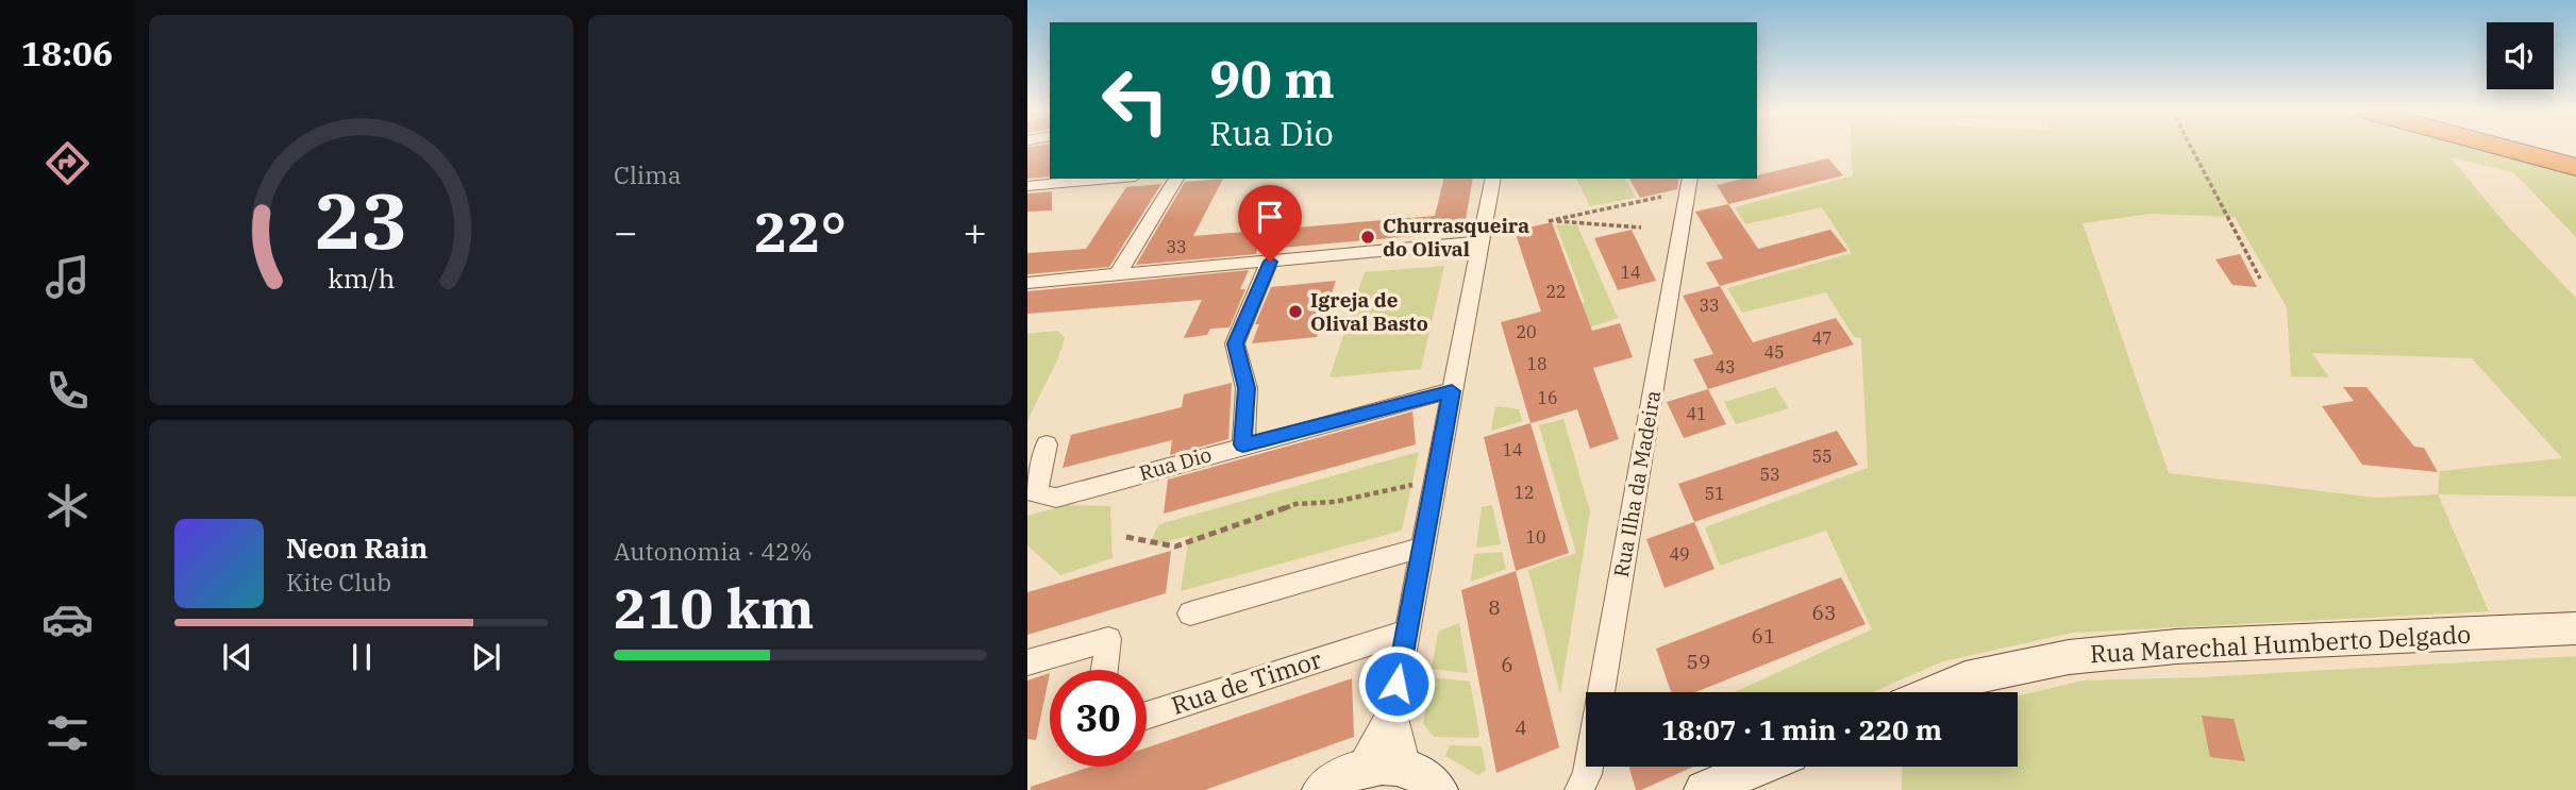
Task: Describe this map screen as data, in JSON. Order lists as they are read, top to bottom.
{
  "streets": {
    "street": [
      "Rua Dio",
      "Rua Ilha da Madeira",
      "Rua Marechal Humberto Delgado",
      "Rua de Timor"
    ]
  },
  "places": ["Churrasqueira do Olival", "Igreja de Olival Basto"],
  "house_numbers": [
    "33",
    "14",
    "22",
    "33",
    "20",
    "47",
    "45",
    "18",
    "43",
    "16",
    "41",
    "14",
    "55",
    "53",
    "12",
    "51",
    "10",
    "49",
    "8",
    "63",
    "61",
    "59",
    "6",
    "4"
  ],
  "page": {
    "tabs": "18:06",
    "tile": [
      "Clima",
      ["Autonomia · 42%", "210 km"]
    ],
    "turn": ["90 m", "Rua Dio"],
    "heat": ["−", "22°", "+"],
    "song": ["Neon Rain", "Kite Club"],
    "limit": "30",
    "trip": "18:07 · 1 min · 220 m",
    "gauge": ["23", "km/h"]
  }
}
